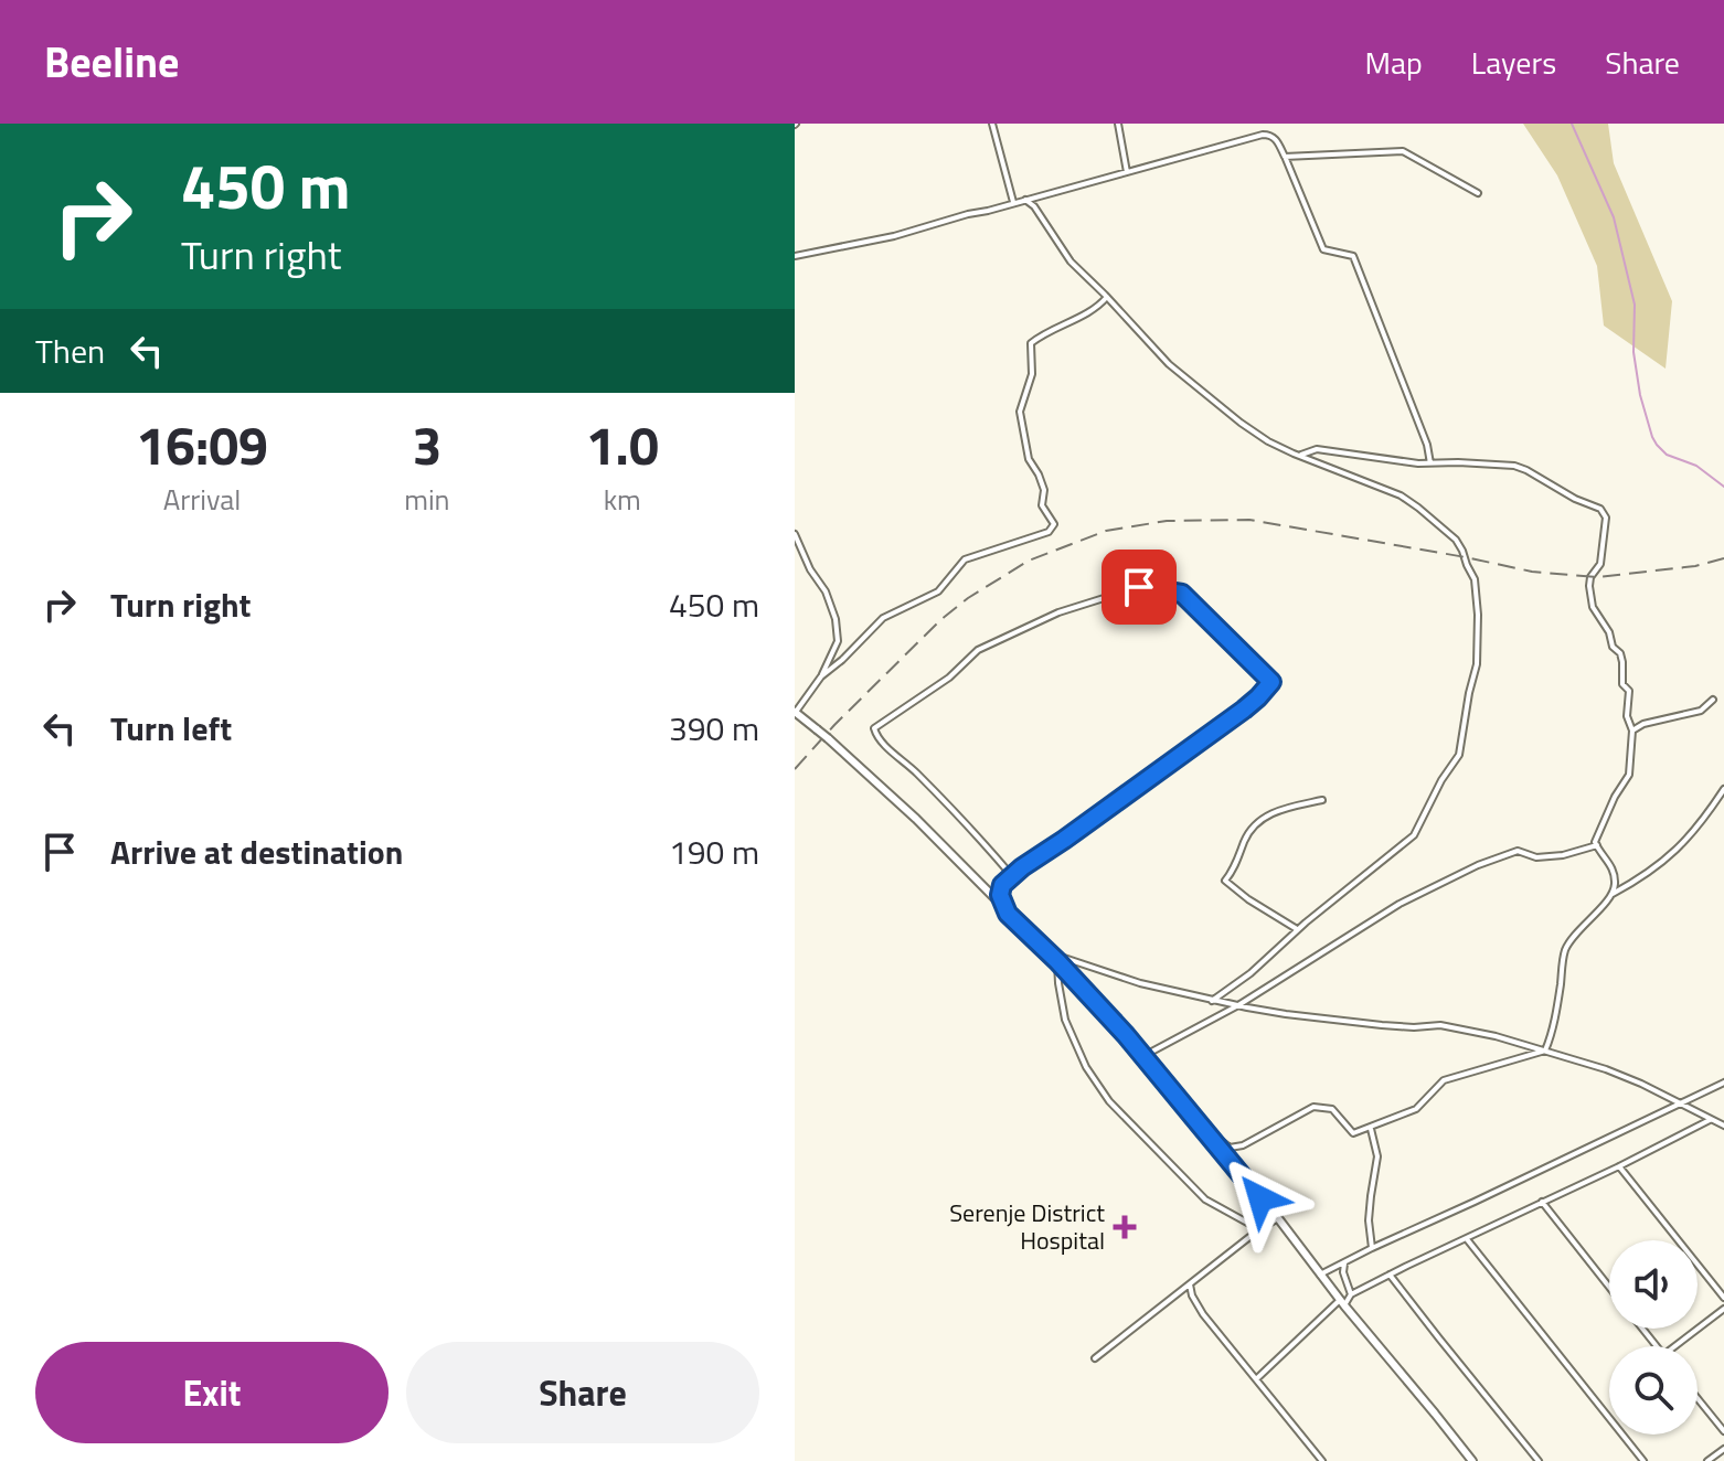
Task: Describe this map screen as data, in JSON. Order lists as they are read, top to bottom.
{
  "places": {
    "health": ["Serenje District Hospital"]
  },
  "page": {
    "header": "Beeline",
    "nav": ["Map", "Layers", "Share"],
    "turn": ["450 m", "Turn right"],
    "then": "Then",
    "eta": [
      "16:09",
      "Arrival",
      "3",
      "min",
      "1.0",
      "km"
    ],
    "list": [
      {
        "name": "Turn right",
        "value": "450 m"
      },
      {
        "name": "Turn left",
        "value": "390 m"
      },
      {
        "name": "Arrive at destination",
        "value": "190 m"
      }
    ],
    "buttons": ["Exit", "Share"]
  }
}
